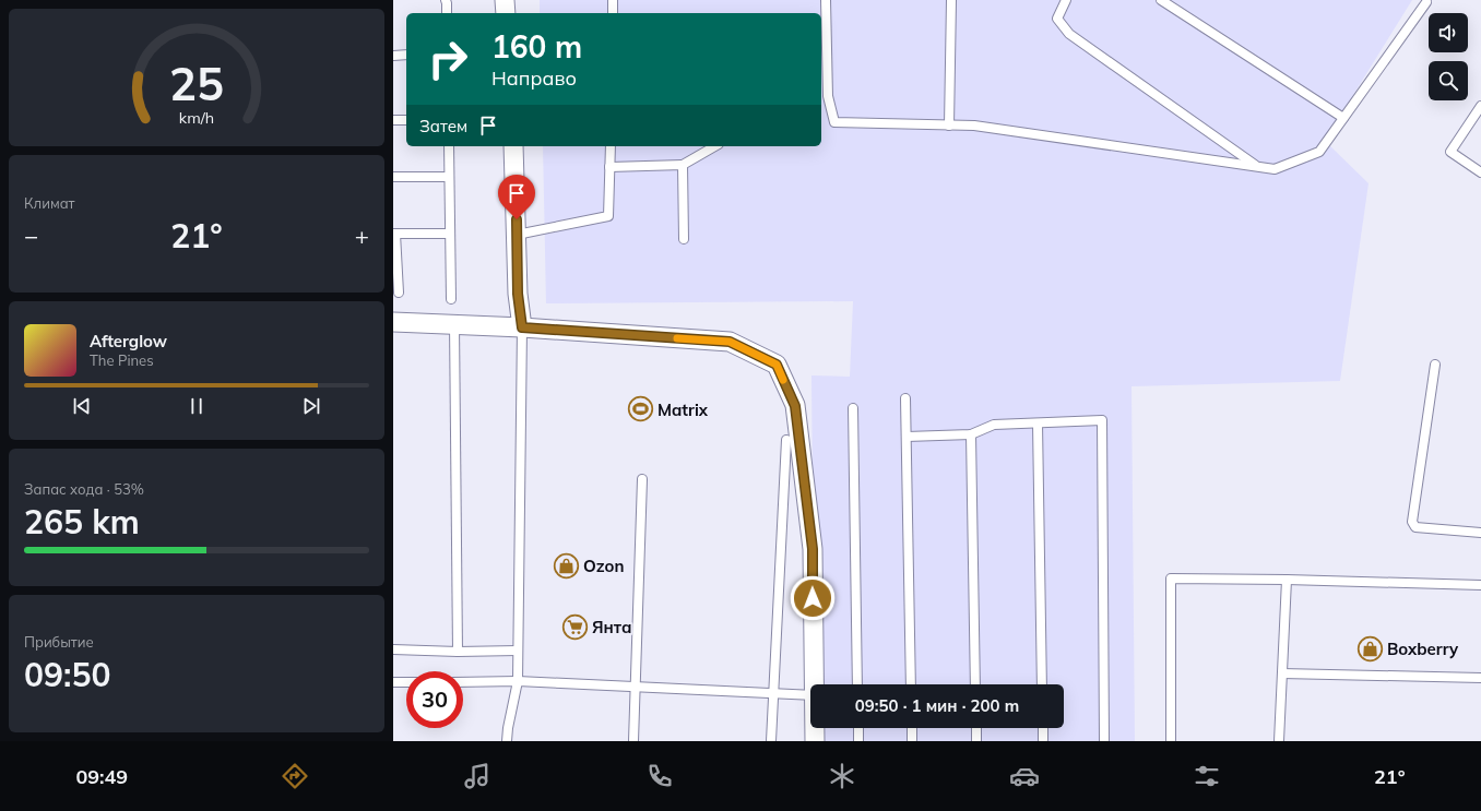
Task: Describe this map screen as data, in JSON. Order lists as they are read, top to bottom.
{
  "places": {
    "sports": ["Matrix"],
    "shop": ["Ozon", "Boxberry"],
    "supermarket": ["Янта"]
  },
  "page": {
    "turn": ["160 m", "Направо"],
    "then": "Затем",
    "tile": [
      "Климат",
      ["Запас хода · 53%", "265 km"],
      ["Прибытие", "09:50"]
    ],
    "heat": ["−", "21°", "+"],
    "song": ["Afterglow", "The Pines"],
    "limit": "30",
    "trip": "09:50 · 1 мин · 200 m",
    "tabs": ["09:49", "21°"],
    "gauge": ["25", "km/h"]
  }
}
